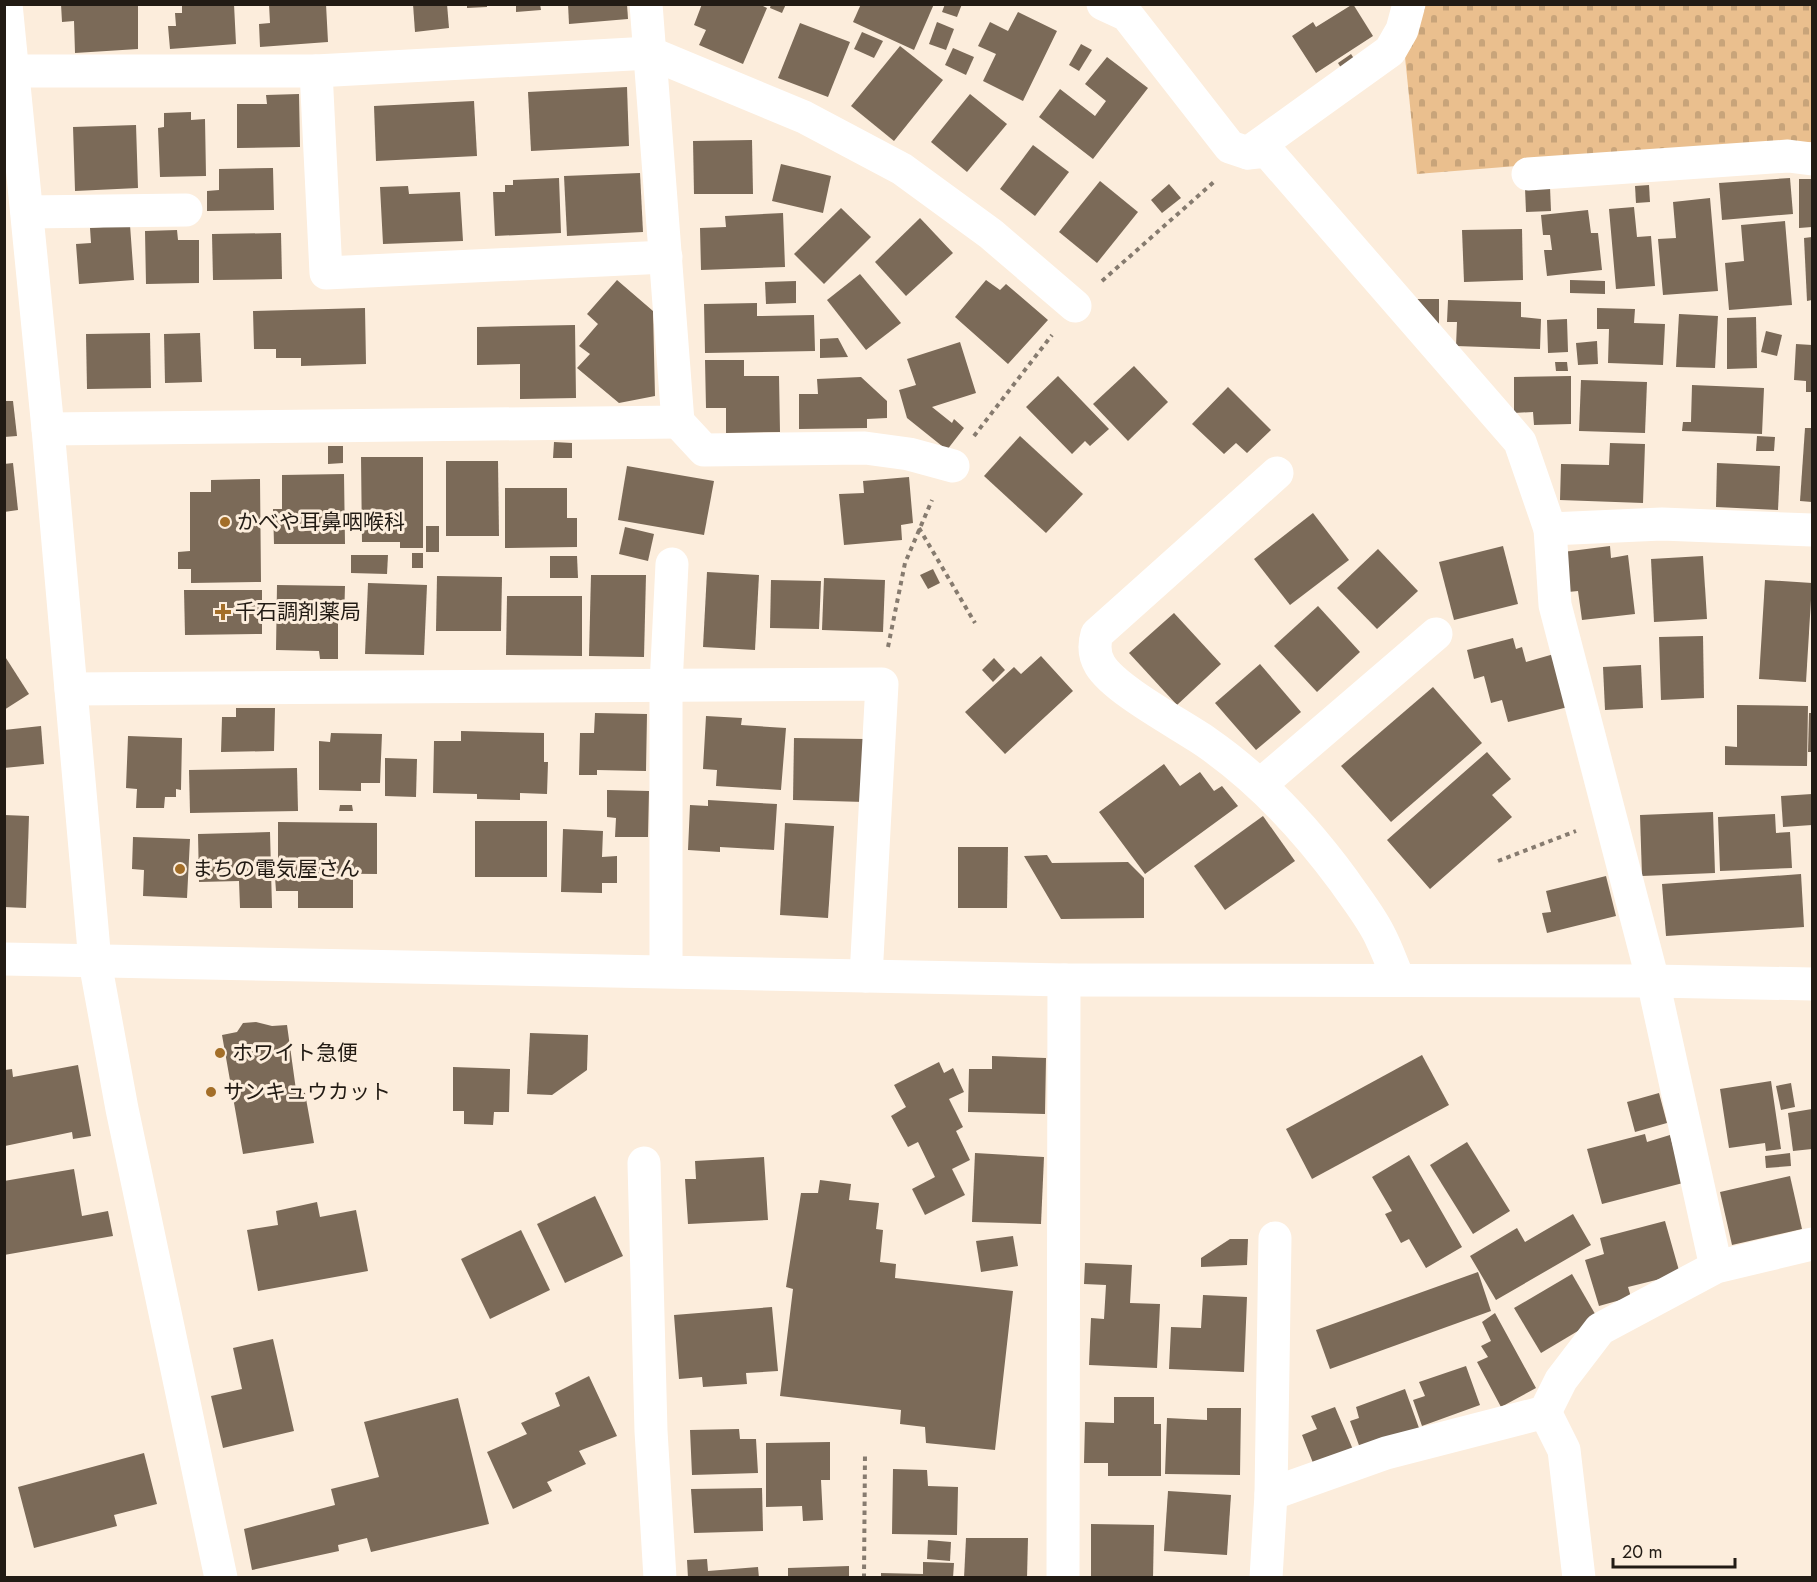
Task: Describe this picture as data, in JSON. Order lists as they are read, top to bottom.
{
  "places": {
    "other": [
      "かべや耳鼻咽喉科",
      "まちの電気屋さん",
      "ホワイト急便",
      "サンキュウカット"
    ],
    "health": ["千石調剤薬局"]
  },
  "scale_bar": "20 m"
}
